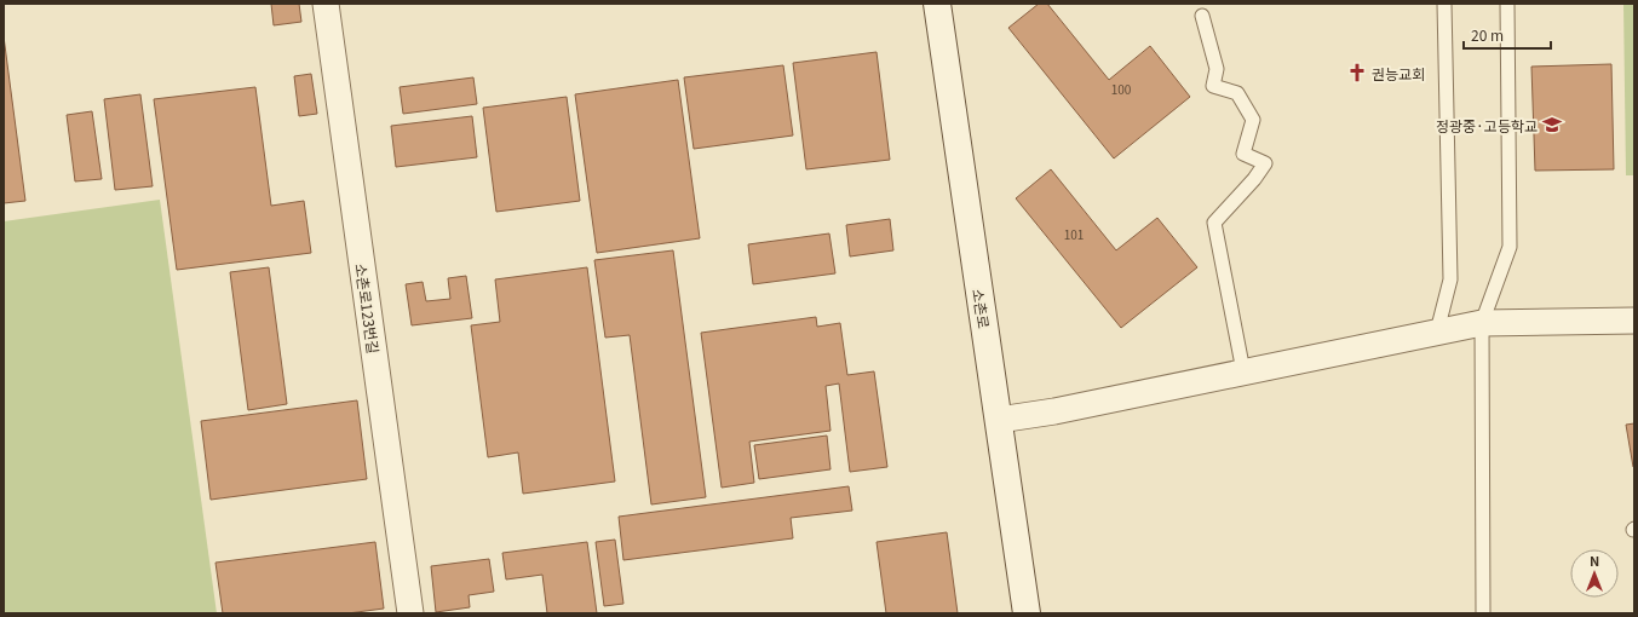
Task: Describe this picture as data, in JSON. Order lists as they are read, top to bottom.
{
  "streets": {
    "street": ["소촌로123번길", "소촌로"]
  },
  "places": {
    "church": ["권능교회"],
    "school or university": ["정광중·고등학교"]
  },
  "house_numbers": ["100", "101"],
  "scale_bar": "20 m",
  "north": "top"
}
